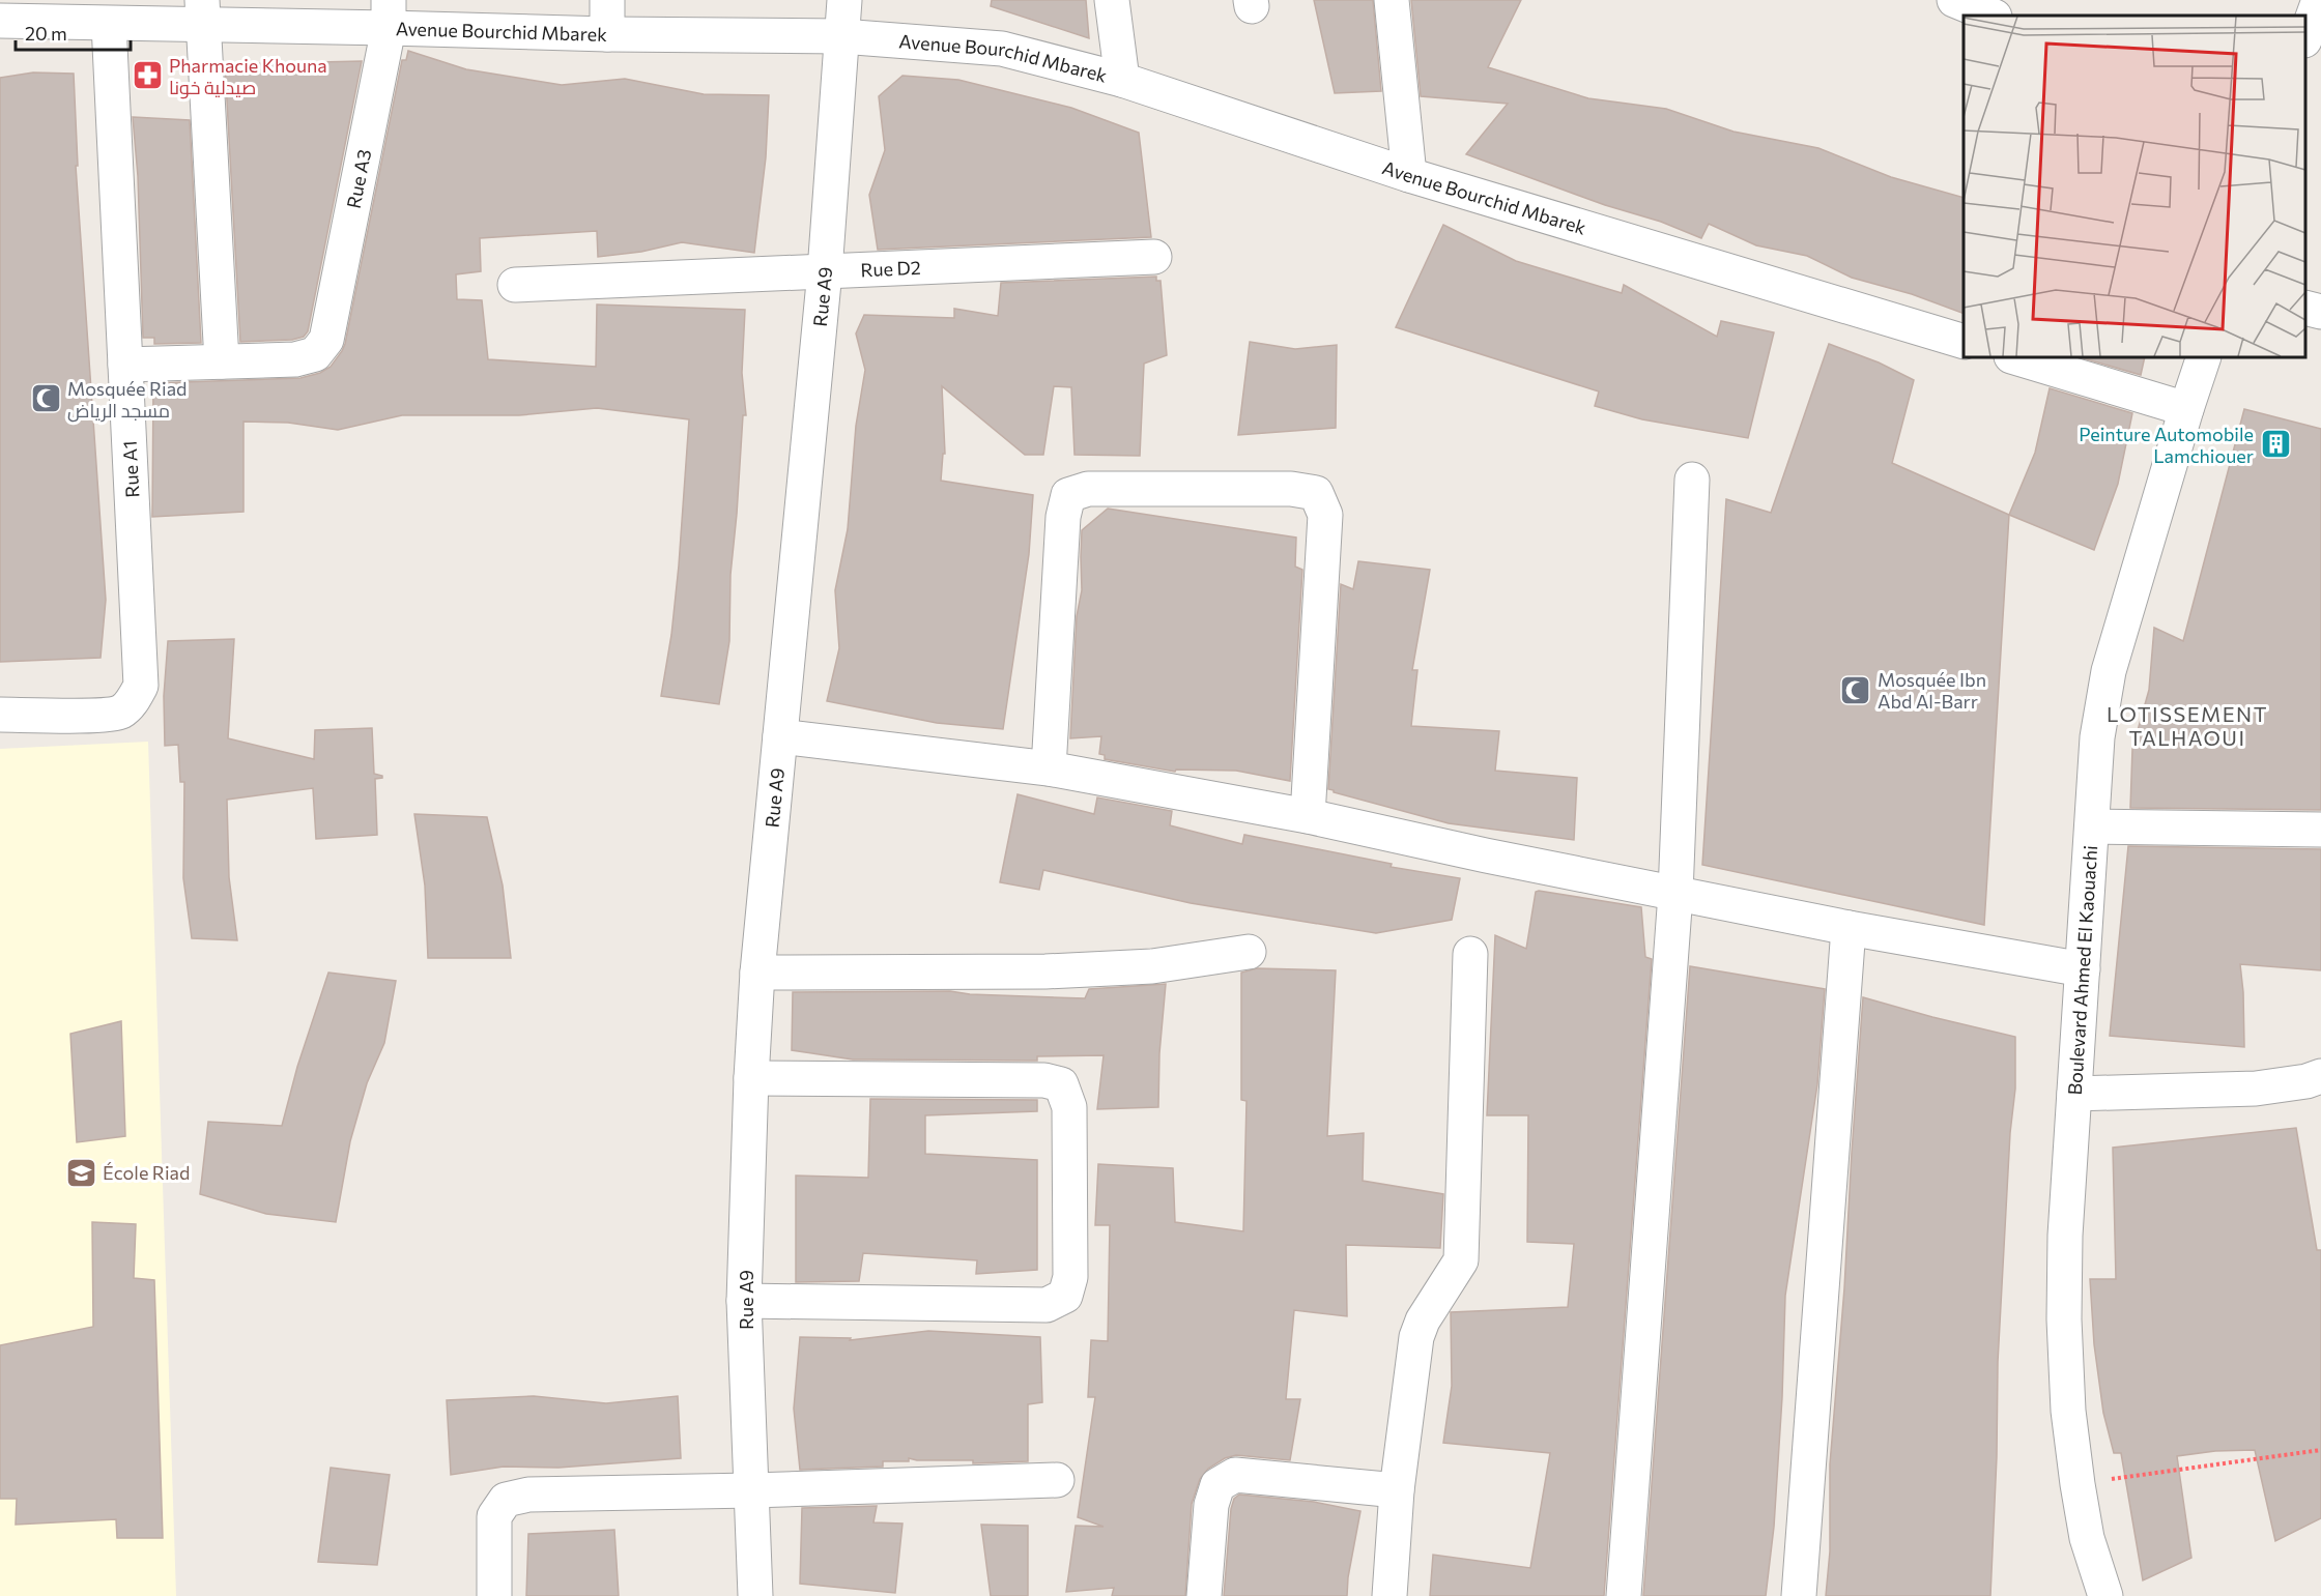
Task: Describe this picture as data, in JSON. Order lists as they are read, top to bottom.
{
  "streets": {
    "street": [
      "Avenue Bourchid Mbarek",
      "Rue A3",
      "Rue D2",
      "Rue A9",
      "Rue A1",
      "Boulevard Ahmed El Kaouachi"
    ]
  },
  "crossings": [
    ["Avenue Bourchid Mbarek", "Rue A3"],
    ["Avenue Bourchid Mbarek", "Rue A9"],
    ["Avenue Bourchid Mbarek", "Rue A1"],
    ["Rue D2", "Rue A9"]
  ],
  "districts": ["LOTISSEMENT TALHAOUI"],
  "places": {
    "pharmacy": ["Pharmacie Khouna صيدلية خونا"],
    "mosque": ["Mosquée Riad مسجد الرياض", "Mosquée Ibn Abd Al-Barr"],
    "building": ["Peinture Automobile Lamchiouer"],
    "school or university": ["École Riad"]
  },
  "scale_bar": "20 m"
}
